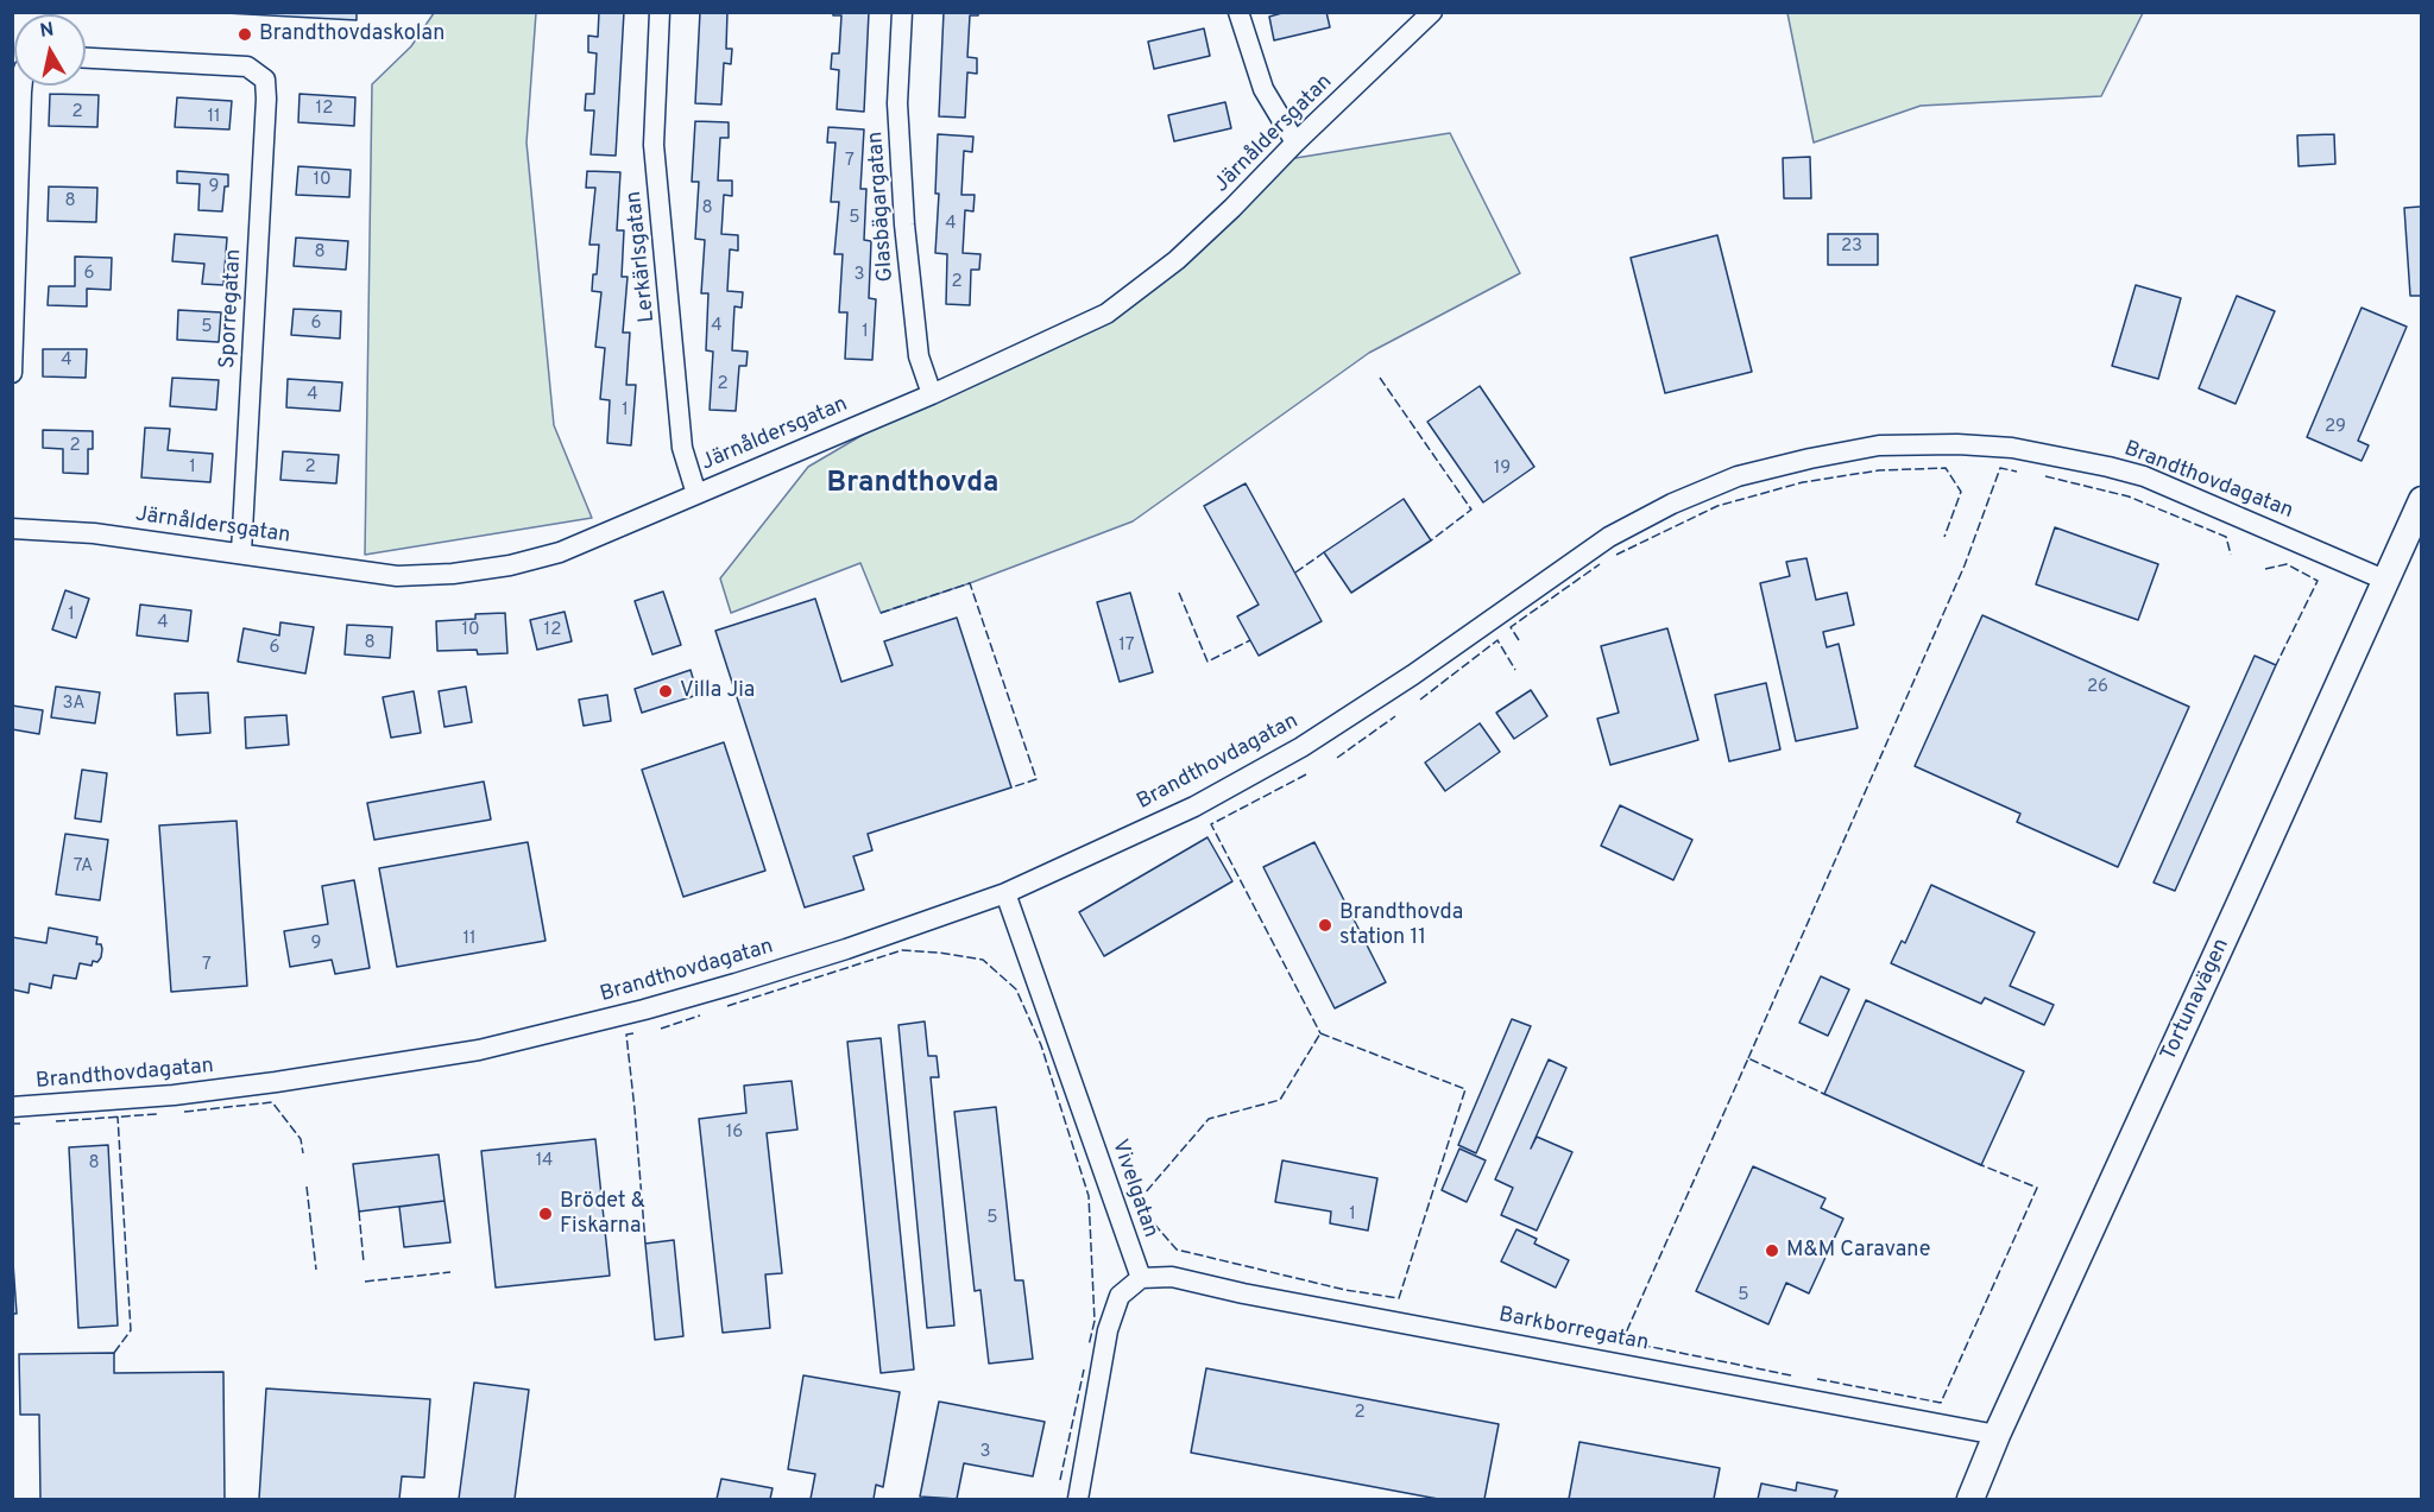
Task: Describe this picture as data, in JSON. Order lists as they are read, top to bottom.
{
  "streets": {
    "street": [
      "Järnåldersgatan",
      "Glasbägargatan",
      "Lerkärlsgatan",
      "Sporregatan",
      "Brandthovdagatan",
      "Tortunavägen",
      "Vivelgatan",
      "Barkborregatan"
    ]
  },
  "crossings": [
    ["Järnåldersgatan", "Glasbägargatan"],
    ["Järnåldersgatan", "Lerkärlsgatan"],
    ["Järnåldersgatan", "Sporregatan"],
    ["Brandthovdagatan", "Tortunavägen"],
    ["Brandthovdagatan", "Vivelgatan"],
    ["Tortunavägen", "Barkborregatan"],
    ["Vivelgatan", "Barkborregatan"]
  ],
  "districts": ["Brandthovda"],
  "places": [
    "Brandthovdaskolan",
    "Villa Jia",
    "Brandthovda station 11",
    "Brödet & Fiskarna",
    "M&M Caravane"
  ],
  "house_numbers": [
    "12",
    "2",
    "11",
    "7",
    "10",
    "9",
    "8",
    "8",
    "5",
    "4",
    "23",
    "8",
    "6",
    "3",
    "2",
    "6",
    "4",
    "5",
    "1",
    "4",
    "2",
    "4",
    "1",
    "29",
    "2",
    "1",
    "2",
    "19",
    "1",
    "4",
    "10",
    "12",
    "8",
    "17",
    "6",
    "26",
    "3A",
    "7A",
    "11",
    "9",
    "7",
    "16",
    "14",
    "8",
    "1",
    "5",
    "5",
    "2",
    "3"
  ],
  "north": "top"
}
